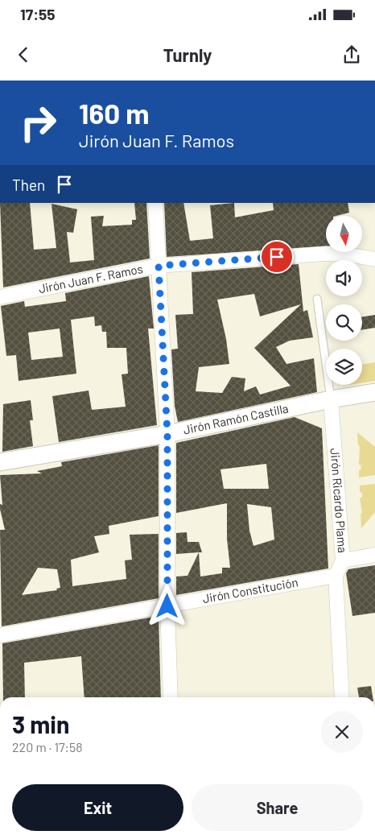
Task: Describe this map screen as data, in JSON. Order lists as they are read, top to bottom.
{
  "streets": {
    "street": [
      "Jirón Juan F. Ramos",
      "Jirón Ramón Castilla",
      "Jirón Ricardo Plama",
      "Jirón Constitución"
    ]
  },
  "crossings": [
    ["Jirón Ramón Castilla", "Jirón Ricardo Plama"],
    ["Jirón Ricardo Plama", "Jirón Constitución"]
  ],
  "north": "bottom",
  "page": {
    "status": "17:55",
    "header": "Turnly",
    "turn": ["160 m", "Jirón Juan F. Ramos"],
    "then": "Then",
    "heading": ["3 min", "220 m · 17:58"],
    "buttons": ["Exit", "Share"]
  }
}
